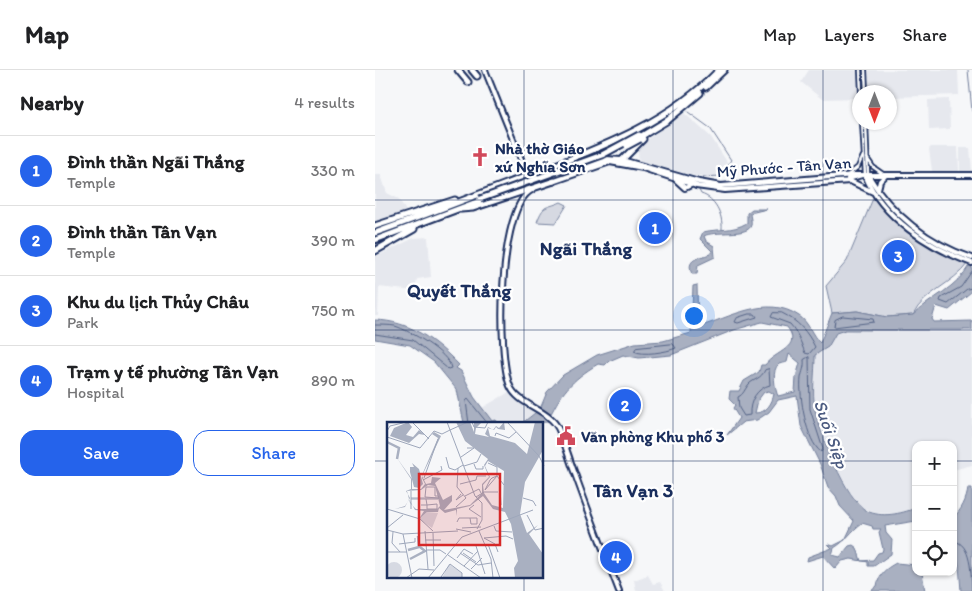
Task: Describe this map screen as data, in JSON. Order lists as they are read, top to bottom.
{
  "streets": {
    "main road": ["Mỹ Phước - Tân Vạn"]
  },
  "districts": ["Ngãi Thắng", "Quyết Thắng", "Tân Vạn 3"],
  "water": ["Suối Siệp"],
  "places": {
    "church": ["Nhà thờ Giáo xứ Nghĩa Sơn"],
    "public building": ["Văn phòng Khu phố 3"]
  },
  "north": "bottom",
  "page": {
    "header": "Map",
    "nav": ["Map", "Layers", "Share"],
    "heading": ["Nearby", "4 results"],
    "list": [
      {
        "mark": "1",
        "name": "Đình thần Ngãi Thắng",
        "note": "Temple",
        "value": "330 m"
      },
      {
        "mark": "2",
        "name": "Đình thần Tân Vạn",
        "note": "Temple",
        "value": "390 m"
      },
      {
        "mark": "3",
        "name": "Khu du lịch Thủy Châu",
        "note": "Park",
        "value": "750 m"
      },
      {
        "mark": "4",
        "name": "Trạm y tế phường Tân Vạn",
        "note": "Hospital",
        "value": "890 m"
      }
    ],
    "pins": [
      "1",
      "3",
      "2",
      "4"
    ],
    "buttons": ["Save", "Share"],
    "map_buttons": ["+", "−"]
  }
}
